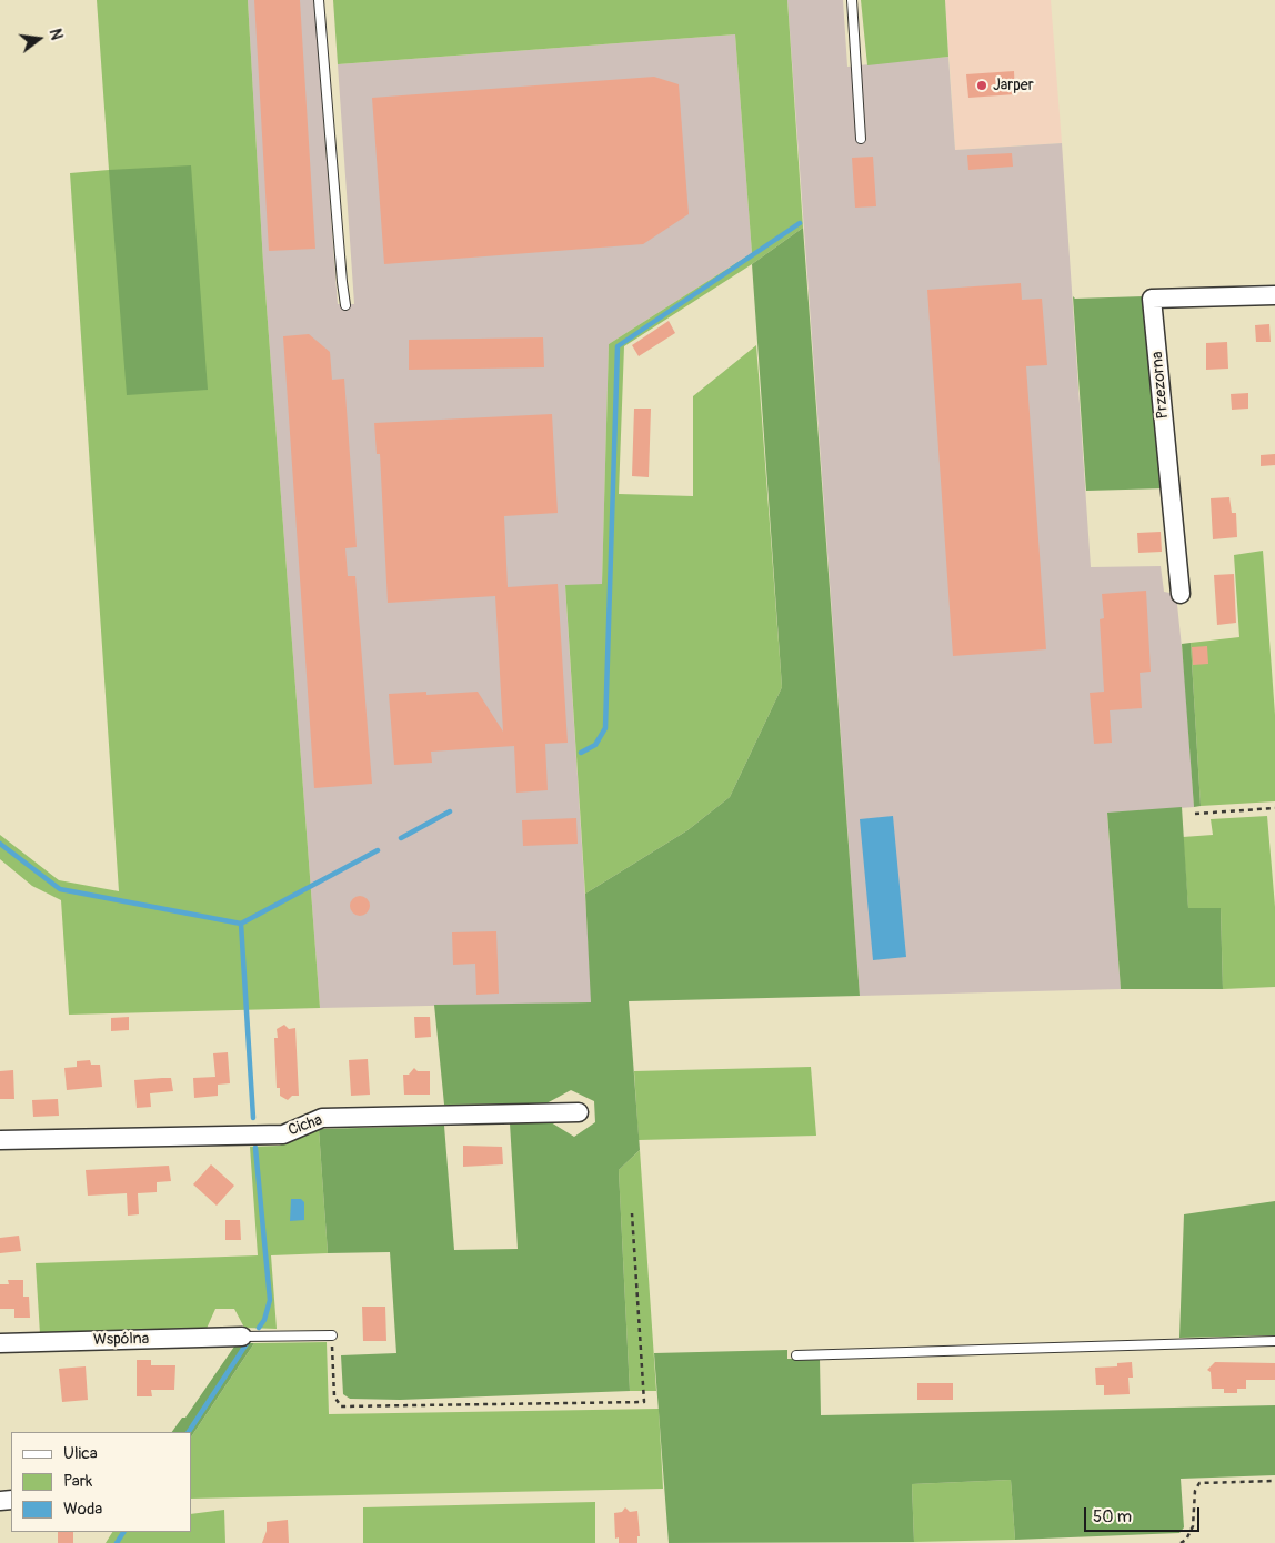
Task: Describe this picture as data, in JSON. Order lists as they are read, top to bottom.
{
  "streets": {
    "street": ["Przezorna", "Cicha", "Wspólna"]
  },
  "places": ["Jarper"],
  "legend": ["Ulica", "Park", "Woda"],
  "scale_bar": "50 m",
  "north": "right"
}
